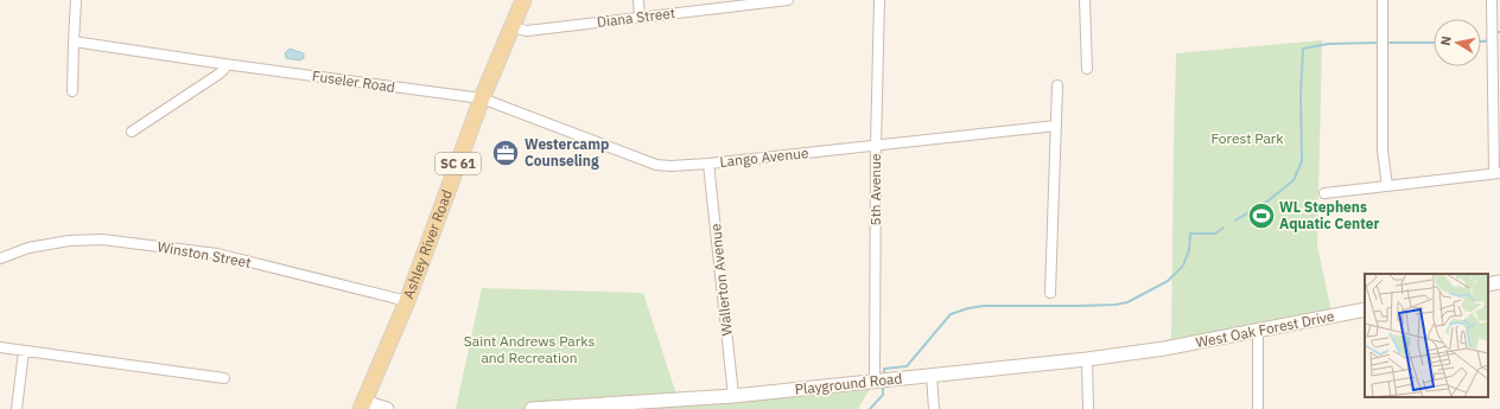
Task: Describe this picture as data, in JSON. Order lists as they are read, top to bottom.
{
  "streets": {
    "main road": [
      "SC 61",
      "Ashley River Road",
      "West Oak Forest Drive",
      "Playground Road"
    ],
    "street": [
      "Diana Street",
      "Fuseler Road",
      "Lango Avenue",
      "5th Avenue",
      "Winston Street",
      "Wallerton Avenue"
    ]
  },
  "crossings": [
    ["Diana Street", "Ashley River Road"],
    ["Fuseler Road", "Lango Avenue"],
    ["Fuseler Road", "Ashley River Road"],
    ["Lango Avenue", "5th Avenue"],
    ["Lango Avenue", "Ashley River Road"],
    ["Lango Avenue", "Wallerton Avenue"],
    ["5th Avenue", "Playground Road"],
    ["Ashley River Road", "Winston Street"],
    ["Wallerton Avenue", "Playground Road"],
    ["West Oak Forest Drive", "Playground Road"]
  ],
  "parks": ["Forest Park", "Saint Andrews Parks and Recreation"],
  "places": {
    "office": ["Westercamp Counseling"],
    "sports": ["WL Stephens Aquatic Center"]
  },
  "north": "left"
}
